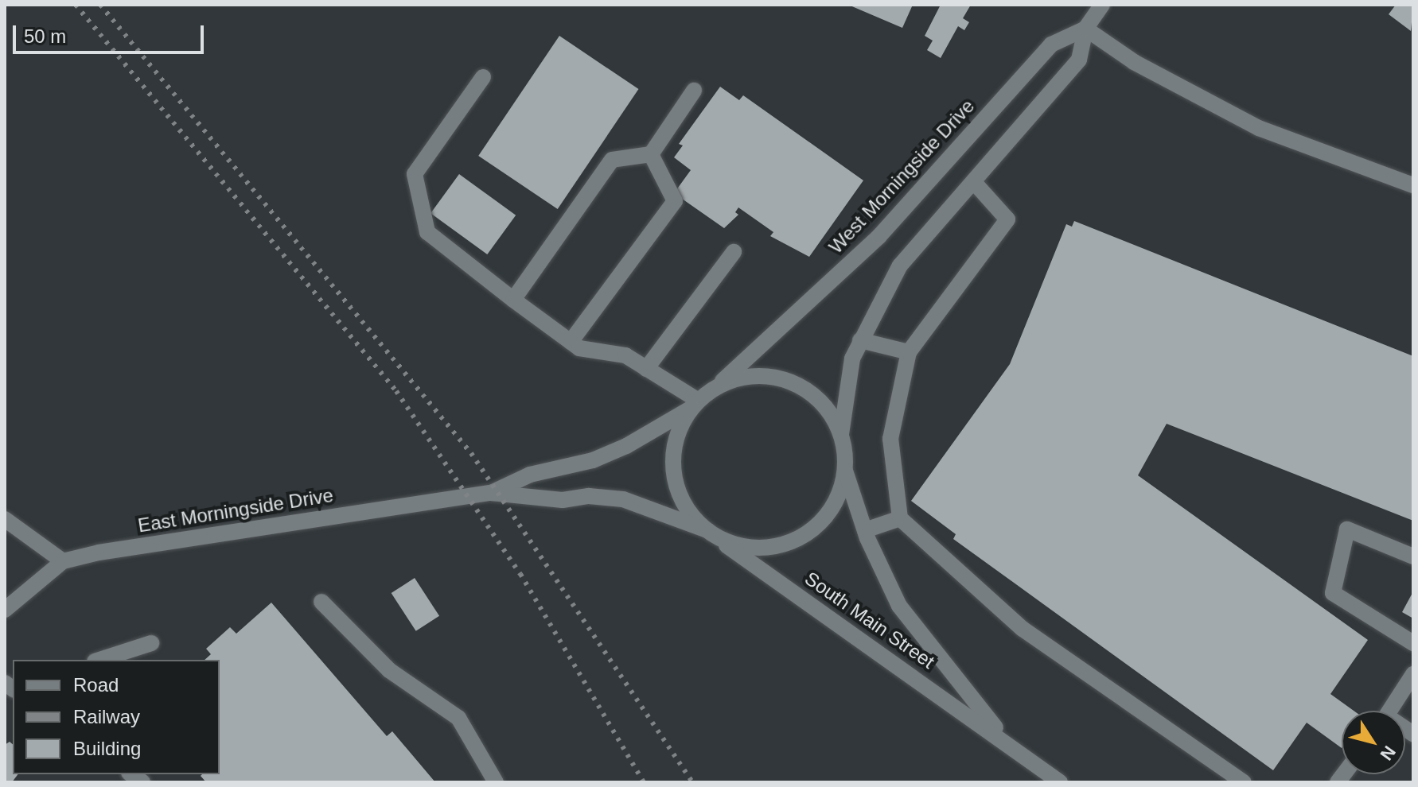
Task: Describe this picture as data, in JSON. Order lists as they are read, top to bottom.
{
  "streets": {
    "street": ["West Morningside Drive", "East Morningside Drive", "South Main Street"]
  },
  "crossings": [
    ["West Morningside Drive", "South Main Street"]
  ],
  "legend": ["Road", "Railway", "Building"],
  "scale_bar": "50 m",
  "north": "bottom right"
}
